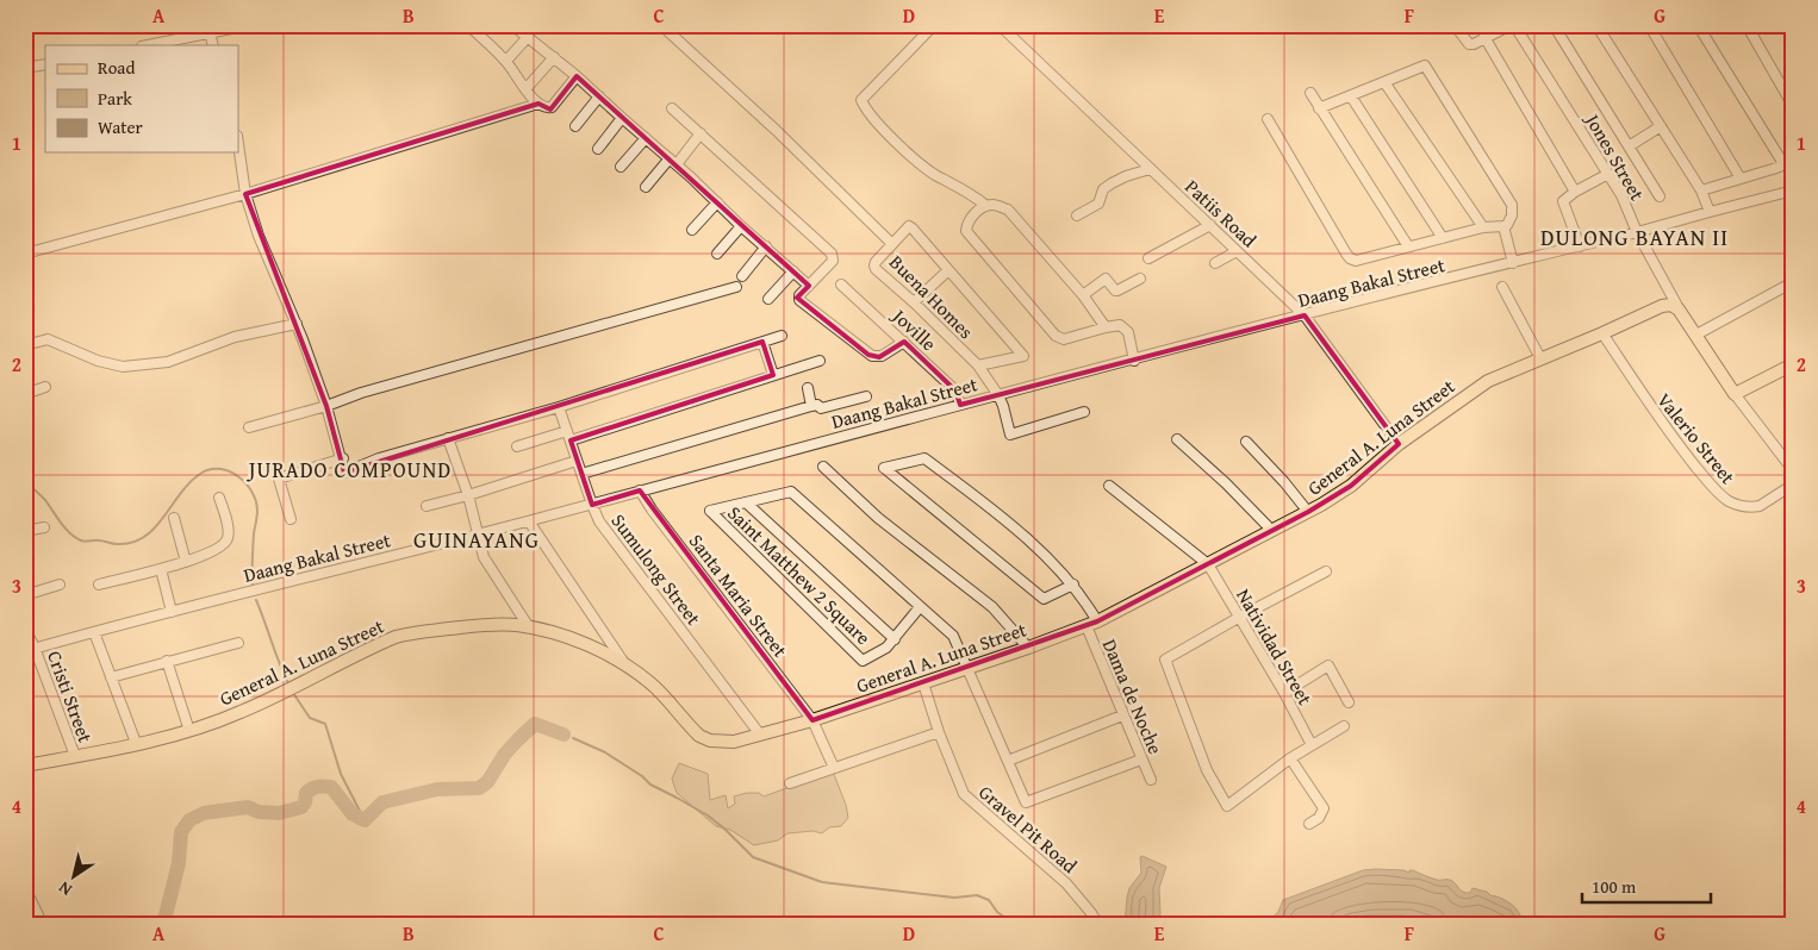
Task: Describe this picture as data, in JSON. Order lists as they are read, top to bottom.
{
  "streets": {
    "main road": ["General A. Luna Street"],
    "street": [
      "Jones Street",
      "Patiis Road",
      "Daang Bakal Street",
      "Buena Homes",
      "Joville",
      "Valerio Street",
      "Sumulong Street",
      "Saint Matthew 2 Square",
      "Santa Maria Street",
      "Natividad Street",
      "Cristi Street",
      "Dama de Noche",
      "Gravel Pit Road"
    ]
  },
  "crossings": [
    ["Jones Street", "Daang Bakal Street"],
    ["Jones Street", "General A. Luna Street"],
    ["Patiis Road", "Daang Bakal Street"],
    ["Patiis Road", "General A. Luna Street"],
    ["Daang Bakal Street", "Buena Homes"],
    ["Daang Bakal Street", "Joville"],
    ["Daang Bakal Street", "Sumulong Street"],
    ["Daang Bakal Street", "Santa Maria Street"],
    ["Daang Bakal Street", "Cristi Street"],
    ["General A. Luna Street", "Valerio Street"],
    ["General A. Luna Street", "Sumulong Street"],
    ["General A. Luna Street", "Saint Matthew 2 Square"],
    ["General A. Luna Street", "Santa Maria Street"],
    ["General A. Luna Street", "Natividad Street"],
    ["General A. Luna Street", "Cristi Street"],
    ["General A. Luna Street", "Dama de Noche"],
    ["General A. Luna Street", "Gravel Pit Road"],
    ["Saint Matthew 2 Square", "Dama de Noche"]
  ],
  "districts": ["DULONG BAYAN II", "JURADO COMPOUND", "GUINAYANG"],
  "legend": ["Road", "Park", "Water"],
  "scale_bar": "100 m",
  "north": "bottom left",
  "grid": {
    "columns": [
      "A",
      "B",
      "C",
      "D",
      "E",
      "F",
      "G"
    ],
    "rows": [
      "1",
      "2",
      "3",
      "4"
    ]
  }
}
